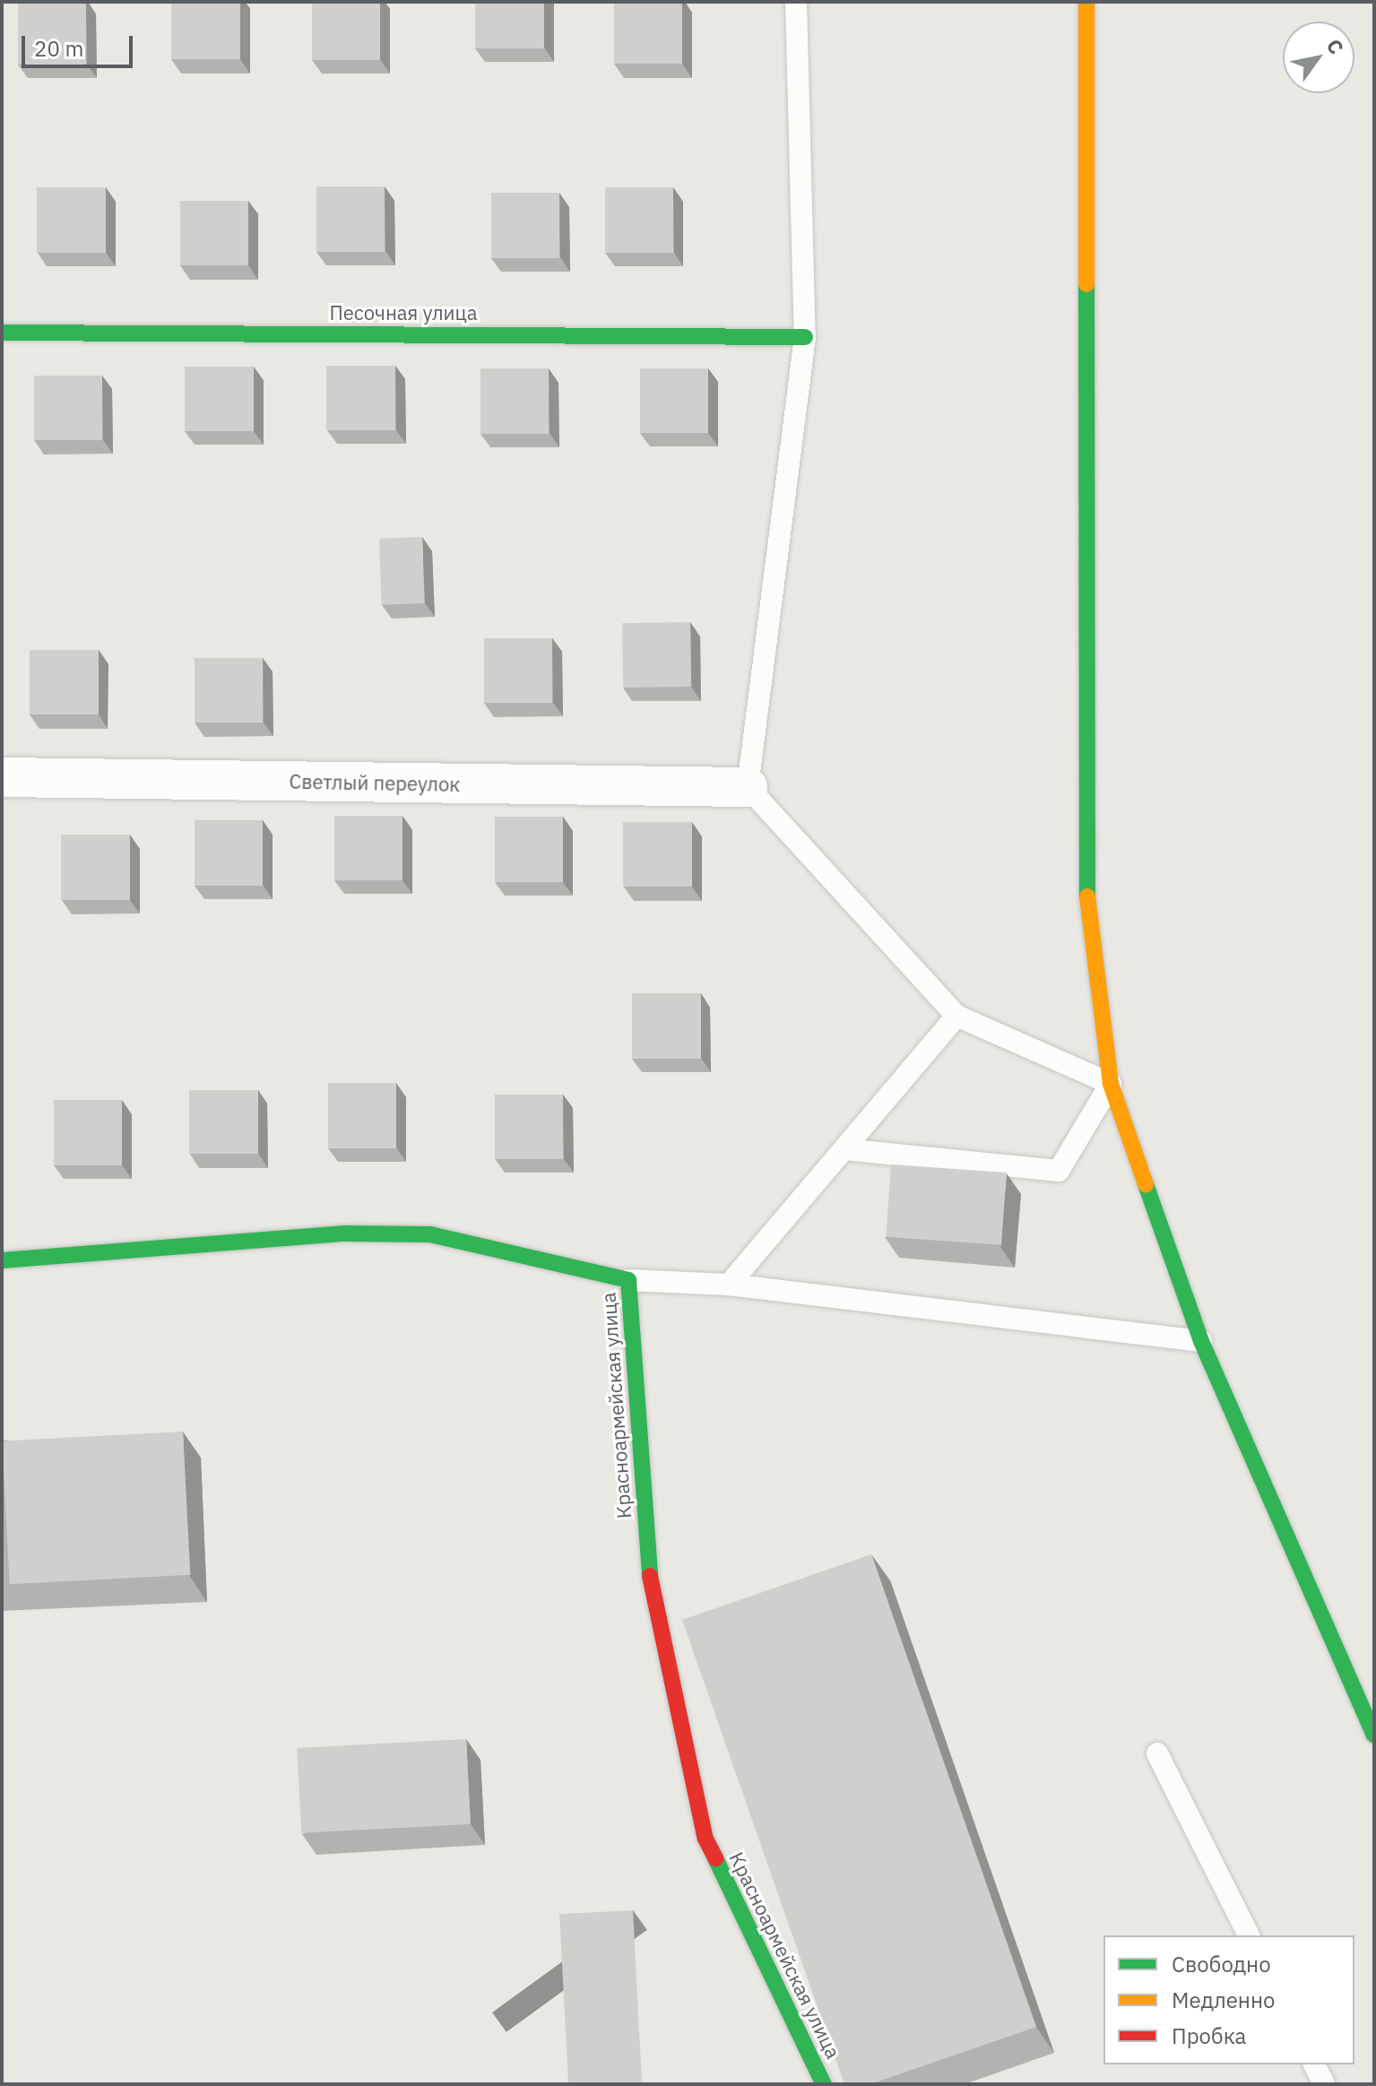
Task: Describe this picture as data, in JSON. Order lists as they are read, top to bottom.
{
  "streets": {
    "street": ["Песочная улица", "Светлый переулок", "Красноармейская улица"]
  },
  "legend": ["Свободно", "Медленно", "Пробка"],
  "scale_bar": "20 m",
  "north": "top right"
}
